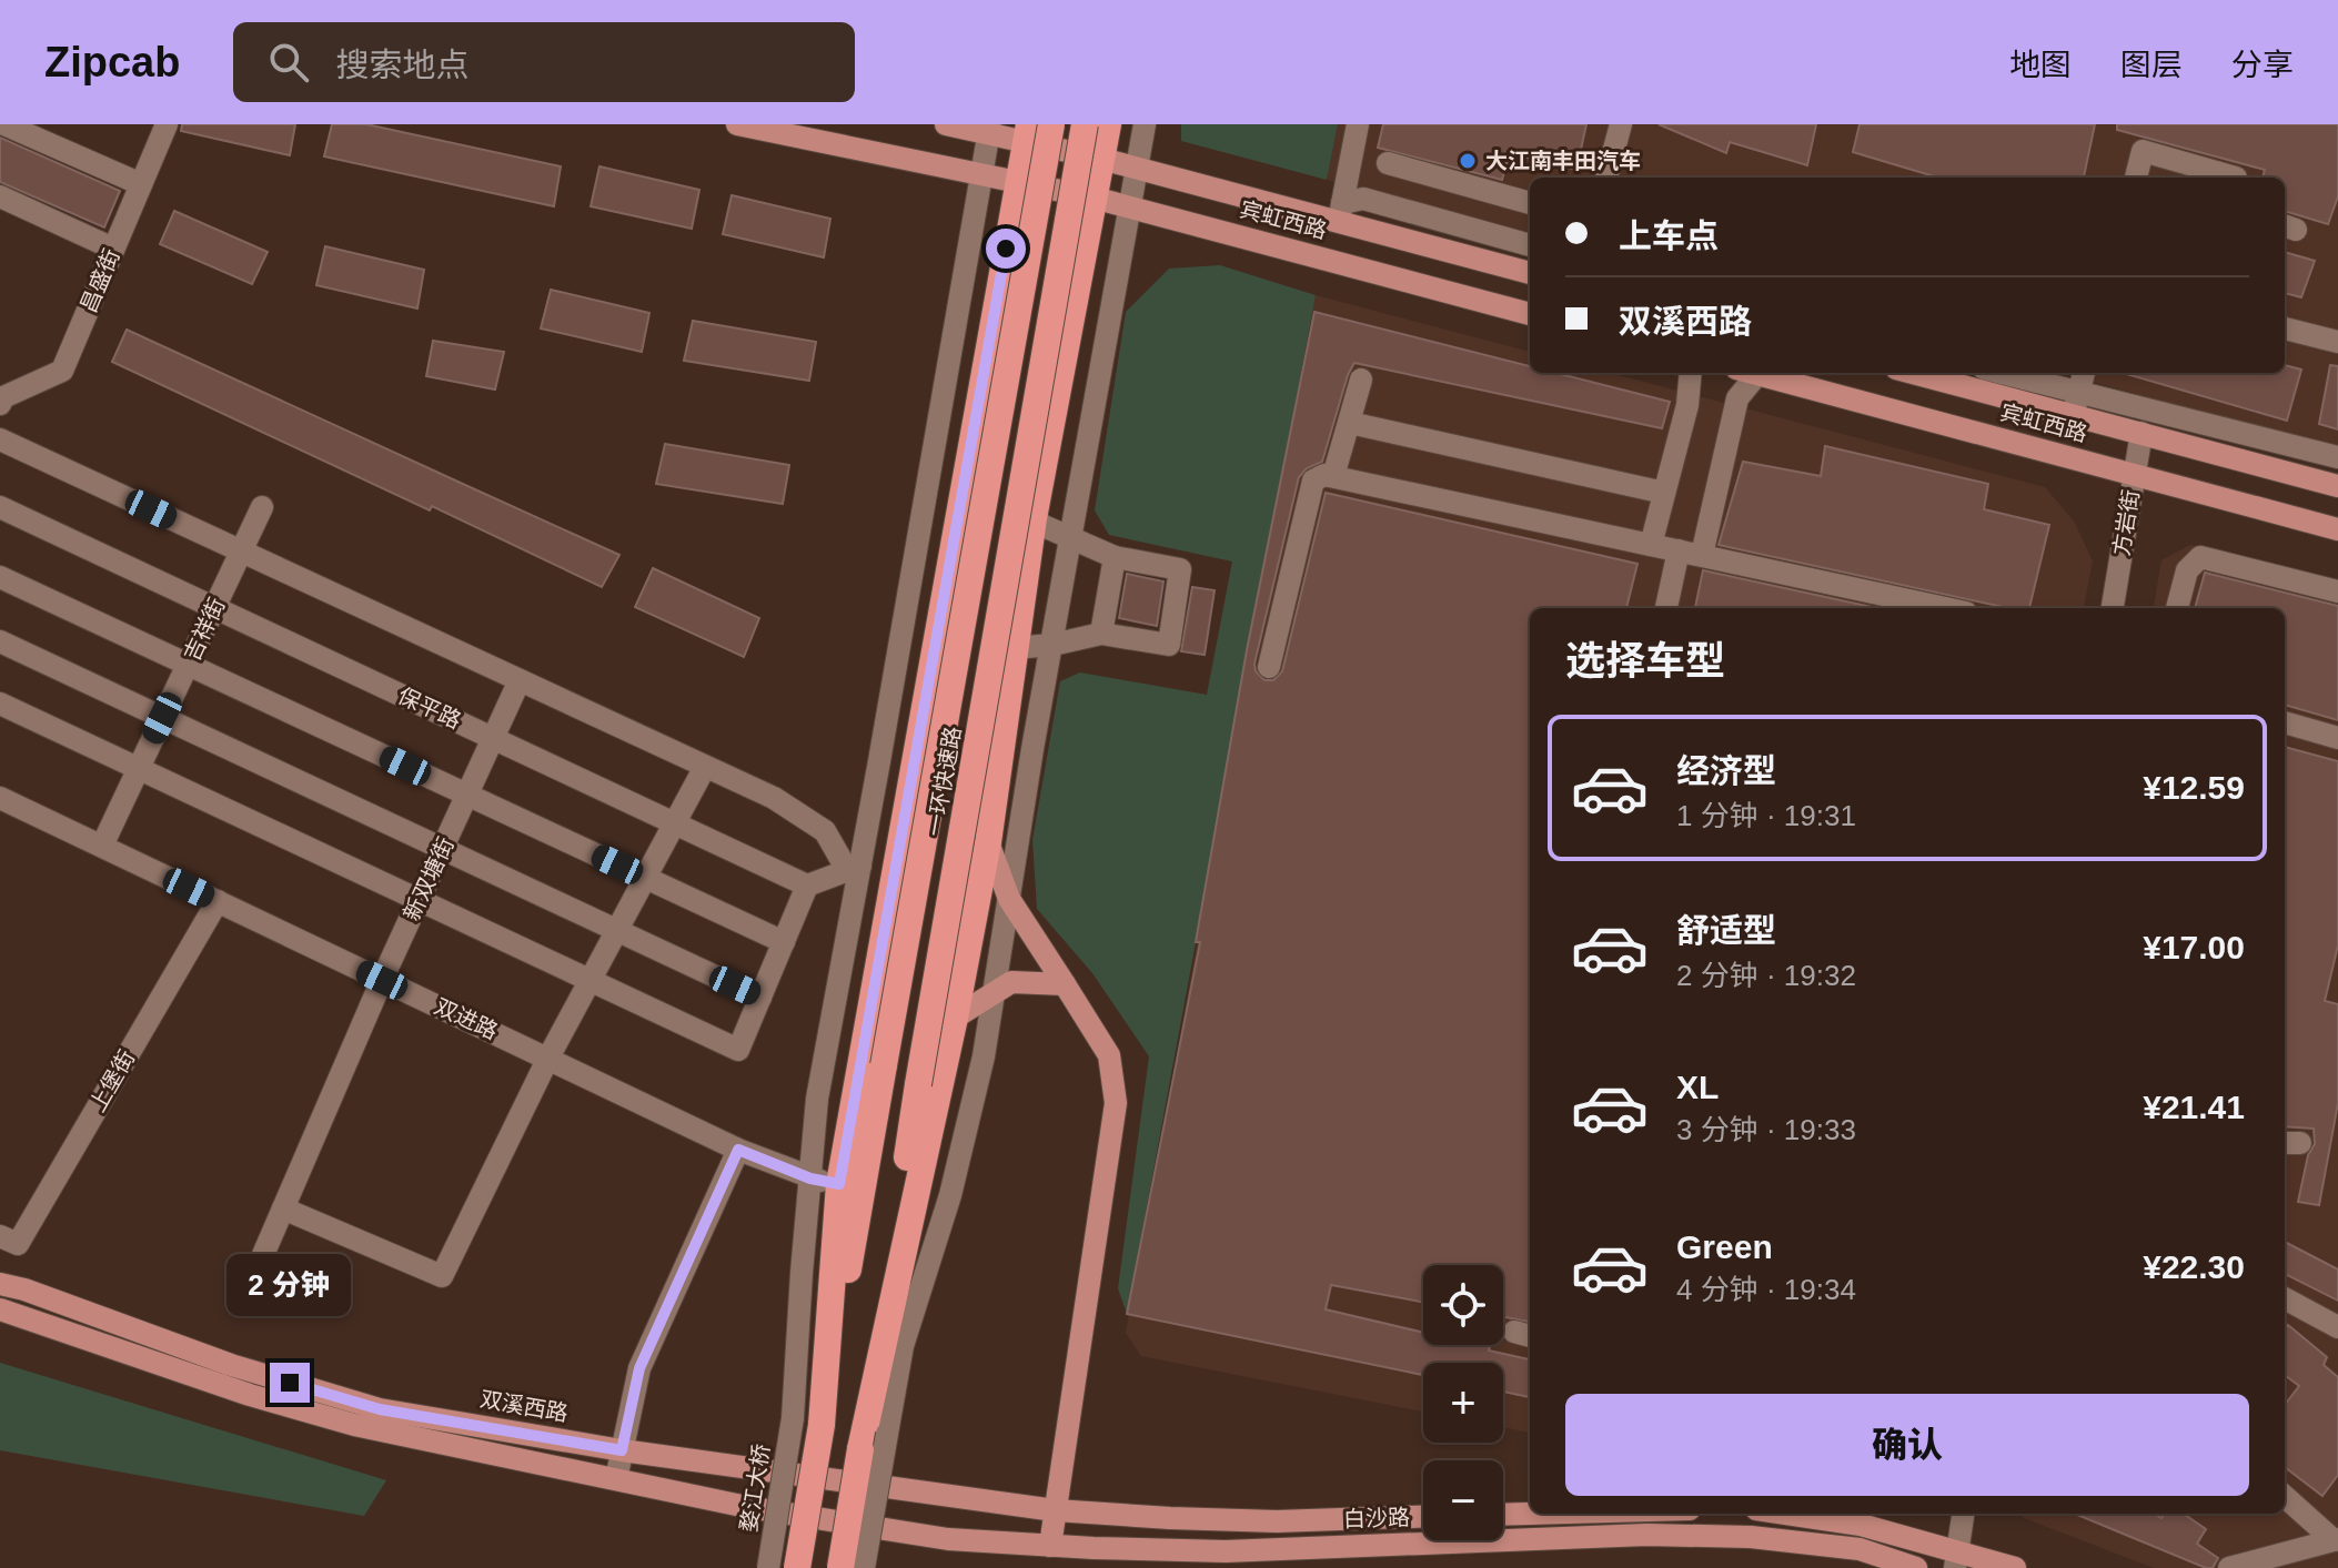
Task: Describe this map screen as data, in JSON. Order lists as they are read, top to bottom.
{
  "streets": {
    "highway": ["一环快速路"],
    "main road": ["宾虹西路", "双溪西路", "白沙路"],
    "street": [
      "昌盛街",
      "方岩街",
      "吉祥街",
      "保平路",
      "新双塘街",
      "双进路",
      "上堡街",
      "婺江大桥"
    ]
  },
  "crossings": [
    ["宾虹西路", "方岩街"],
    ["宾虹西路", "婺江大桥"],
    ["吉祥街", "保平路"],
    ["吉祥街", "双进路"],
    ["保平路", "新双塘街"],
    ["新双塘街", "双进路"],
    ["双进路", "上堡街"],
    ["双进路", "婺江大桥"],
    ["双溪西路", "白沙路"]
  ],
  "places": ["大江南丰田汽车"],
  "page": {
    "header": "Zipcab",
    "search": "搜索地点",
    "nav": ["地图", "图层", "分享"],
    "banner": ["上车点", "双溪西路"],
    "heading": "选择车型",
    "list": [
      {
        "name": "经济型",
        "note": "1 分钟 · 19:31",
        "value": "¥12.59"
      },
      {
        "name": "舒适型",
        "note": "2 分钟 · 19:32",
        "value": "¥17.00"
      },
      {
        "name": "XL",
        "note": "3 分钟 · 19:33",
        "value": "¥21.41"
      },
      {
        "name": "Green",
        "note": "4 分钟 · 19:34",
        "value": "¥22.30"
      }
    ],
    "bubble": "2 分钟",
    "map_buttons": ["+", "−"],
    "buttons": "确认"
  }
}
